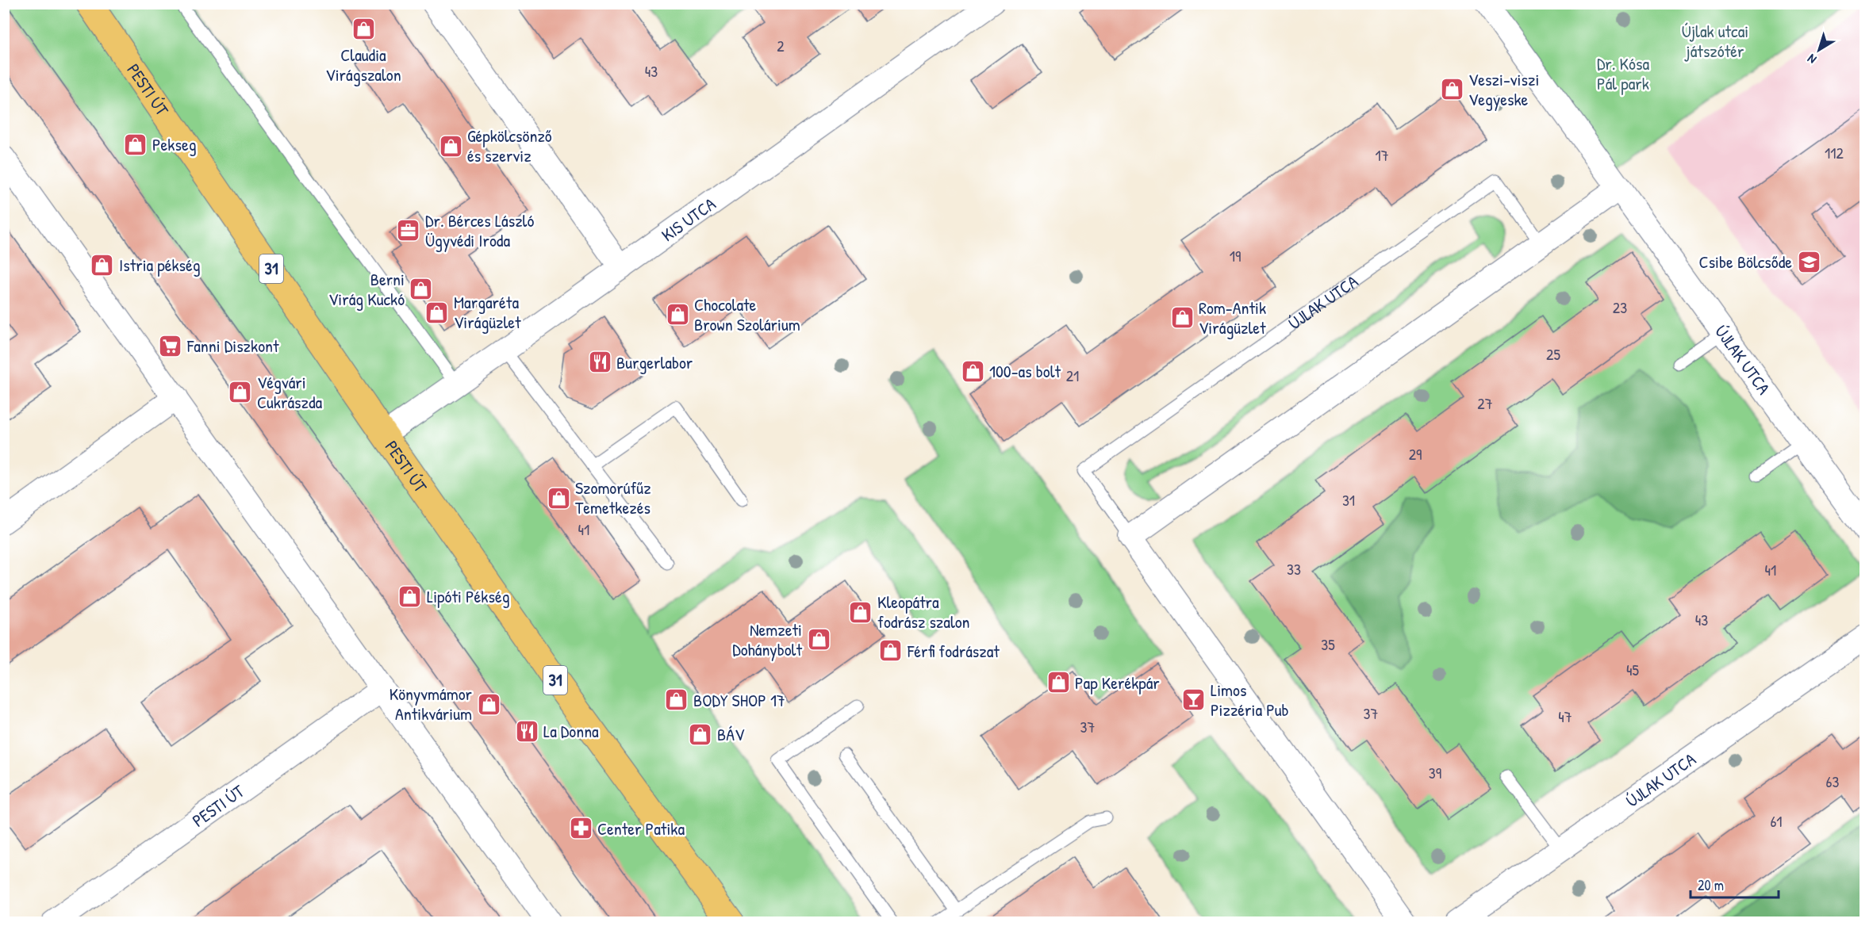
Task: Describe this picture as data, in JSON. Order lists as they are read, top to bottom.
{
  "streets": {
    "main road": ["PESTI ÚT", "31"],
    "street": ["KIS UTCA", "ÚJLAK UTCA"]
  },
  "crossings": [
    ["PESTI ÚT", "KIS UTCA"]
  ],
  "parks": ["Újlak utcai játszótér", "Dr. Kósa Pál park"],
  "places": {
    "shop": [
      "Claudia Virágszalon",
      "Veszi-viszi Vegyeske",
      "Pekseg",
      "Gépkölcsönző és szerviz",
      "Istria pékség",
      "Berni Virág Kuckó",
      "Margaréta Virágüzlet",
      "Chocolate Brown Szolárium",
      "Rom-Antik Virágüzlet",
      "100-as bolt",
      "Végvári Cukrászda",
      "Szomorúfűz Temetkezés",
      "Lipóti Pékség",
      "Kleopátra fodrász szalon",
      "Nemzeti Dohánybolt",
      "Férfi fodrászat",
      "Pap Kerékpár",
      "BODY SHOP 17",
      "Könyvmámor Antikvárium",
      "BÁV"
    ],
    "office": ["Dr. Bérces László Ügyvédi Iroda"],
    "school or university": ["Csibe Bölcsőde"],
    "supermarket": ["Fanni Diszkont"],
    "restaurant": ["Burgerlabor", "La Donna"],
    "bar": ["Limos Pizzéria Pub"],
    "pharmacy": ["Center Patika"]
  },
  "house_numbers": [
    "2",
    "43",
    "112",
    "17",
    "19",
    "23",
    "25",
    "21",
    "27",
    "29",
    "31",
    "41",
    "33",
    "41",
    "43",
    "35",
    "45",
    "37",
    "47",
    "37",
    "39",
    "63",
    "61"
  ],
  "scale_bar": "20 m",
  "north": "bottom left"
}
